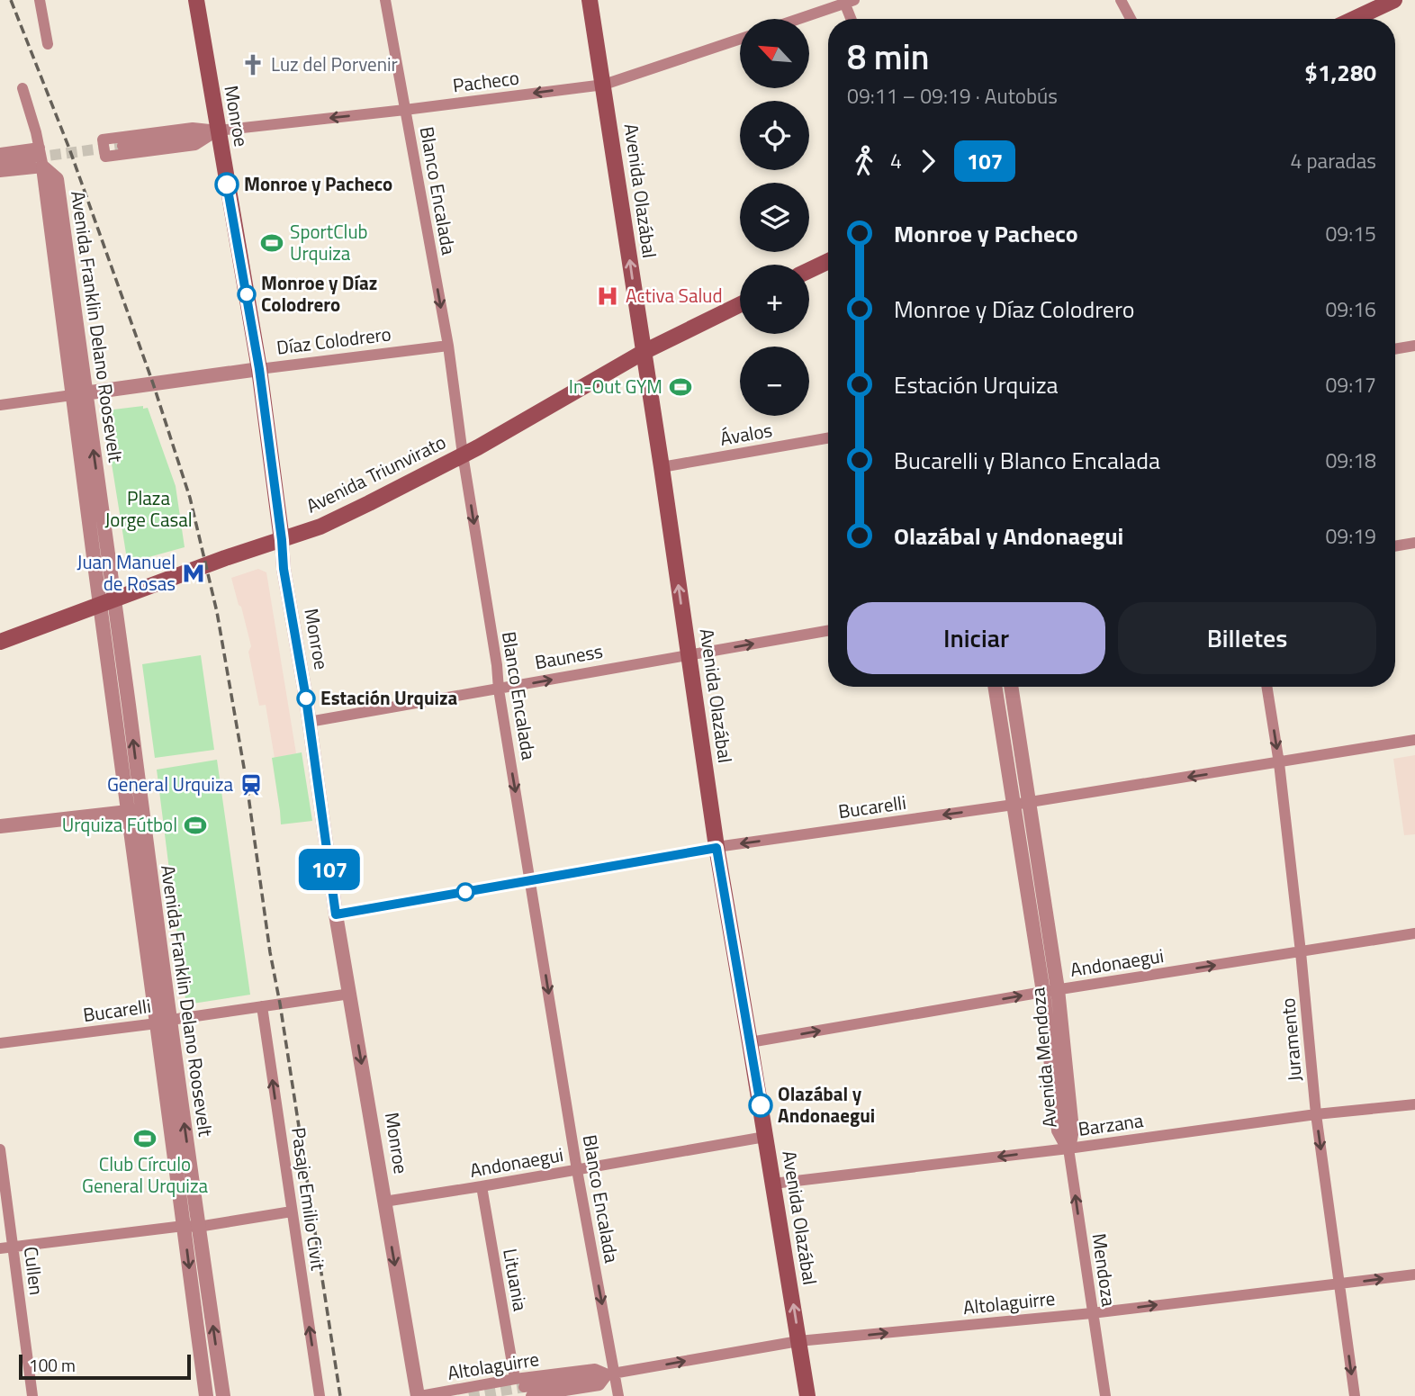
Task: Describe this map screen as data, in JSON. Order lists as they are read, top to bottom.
{
  "streets": {
    "main road": ["Monroe", "Avenida Olazábal", "Avenida Triunvirato"],
    "street": [
      "Pacheco",
      "Blanco Encalada",
      "Avenida Franklin Delano Roosevelt",
      "Díaz Colodrero",
      "Ávalos",
      "Bauness",
      "Bucarelli",
      "Andonaegui",
      "Juramento",
      "Avenida Mendoza",
      "Barzana",
      "Pasaje Emilio Civit",
      "Mendoza",
      "Cullen",
      "Lituania",
      "Altolaguirre"
    ]
  },
  "crossings": [
    ["Pacheco", "Monroe"],
    ["Pacheco", "Blanco Encalada"],
    ["Pacheco", "Avenida Olazábal"],
    ["Monroe", "Díaz Colodrero"],
    ["Monroe", "Avenida Triunvirato"],
    ["Monroe", "Bauness"],
    ["Monroe", "Bucarelli"],
    ["Monroe", "Andonaegui"],
    ["Monroe", "Altolaguirre"],
    ["Blanco Encalada", "Díaz Colodrero"],
    ["Blanco Encalada", "Avenida Triunvirato"],
    ["Blanco Encalada", "Bauness"],
    ["Blanco Encalada", "Bucarelli"],
    ["Blanco Encalada", "Andonaegui"],
    ["Blanco Encalada", "Altolaguirre"],
    ["Avenida Olazábal", "Ávalos"],
    ["Avenida Olazábal", "Avenida Triunvirato"],
    ["Avenida Olazábal", "Bauness"],
    ["Avenida Olazábal", "Bucarelli"],
    ["Avenida Olazábal", "Andonaegui"],
    ["Avenida Olazábal", "Barzana"],
    ["Avenida Olazábal", "Altolaguirre"],
    ["Avenida Franklin Delano Roosevelt", "Díaz Colodrero"],
    ["Avenida Franklin Delano Roosevelt", "Avenida Triunvirato"],
    ["Avenida Franklin Delano Roosevelt", "Bucarelli"],
    ["Bucarelli", "Juramento"],
    ["Bucarelli", "Avenida Mendoza"],
    ["Bucarelli", "Pasaje Emilio Civit"],
    ["Andonaegui", "Juramento"],
    ["Andonaegui", "Avenida Mendoza"],
    ["Andonaegui", "Lituania"],
    ["Juramento", "Barzana"],
    ["Juramento", "Altolaguirre"],
    ["Avenida Mendoza", "Barzana"],
    ["Avenida Mendoza", "Mendoza"],
    ["Barzana", "Mendoza"],
    ["Mendoza", "Altolaguirre"],
    ["Lituania", "Altolaguirre"]
  ],
  "one_way": [
    "Pacheco",
    "Blanco Encalada",
    "Avenida Olazábal",
    "Bauness",
    "Bucarelli",
    "Andonaegui",
    "Juramento",
    "Barzana",
    "Pasaje Emilio Civit",
    "Mendoza",
    "Altolaguirre"
  ],
  "parks": ["Plaza Jorge Casal"],
  "places": {
    "church": ["Luz del Porvenir"],
    "other": [
      "Monroe y Pacheco",
      "Monroe y Díaz Colodrero",
      "Estación Urquiza",
      "Olazábal y Andonaegui"
    ],
    "sports": [
      "SportClub Urquiza",
      "In-Out GYM",
      "Urquiza Fútbol",
      "Club Círculo General Urquiza"
    ],
    "hospital": ["Activa Salud"],
    "metro station": ["Juan Manuel de Rosas"],
    "station": ["General Urquiza"]
  },
  "lines": ["bus line 107"],
  "scale_bar": "100 m",
  "north": "top left",
  "page": {
    "on_map": "107",
    "map_buttons": ["+", "−"],
    "heading": ["8 min", "09:11 – 09:19 · Autobús", "$1,280"],
    "legs": ["4", "107", "4 paradas"],
    "list": [
      {
        "name": "Monroe y Pacheco",
        "value": "09:15"
      },
      {
        "name": "Monroe y Díaz Colodrero",
        "value": "09:16"
      },
      {
        "name": "Estación Urquiza",
        "value": "09:17"
      },
      {
        "name": "Bucarelli y Blanco Encalada",
        "value": "09:18"
      },
      {
        "name": "Olazábal y Andonaegui",
        "value": "09:19"
      }
    ],
    "buttons": ["Iniciar", "Billetes"],
    "scale": "100 m"
  }
}
